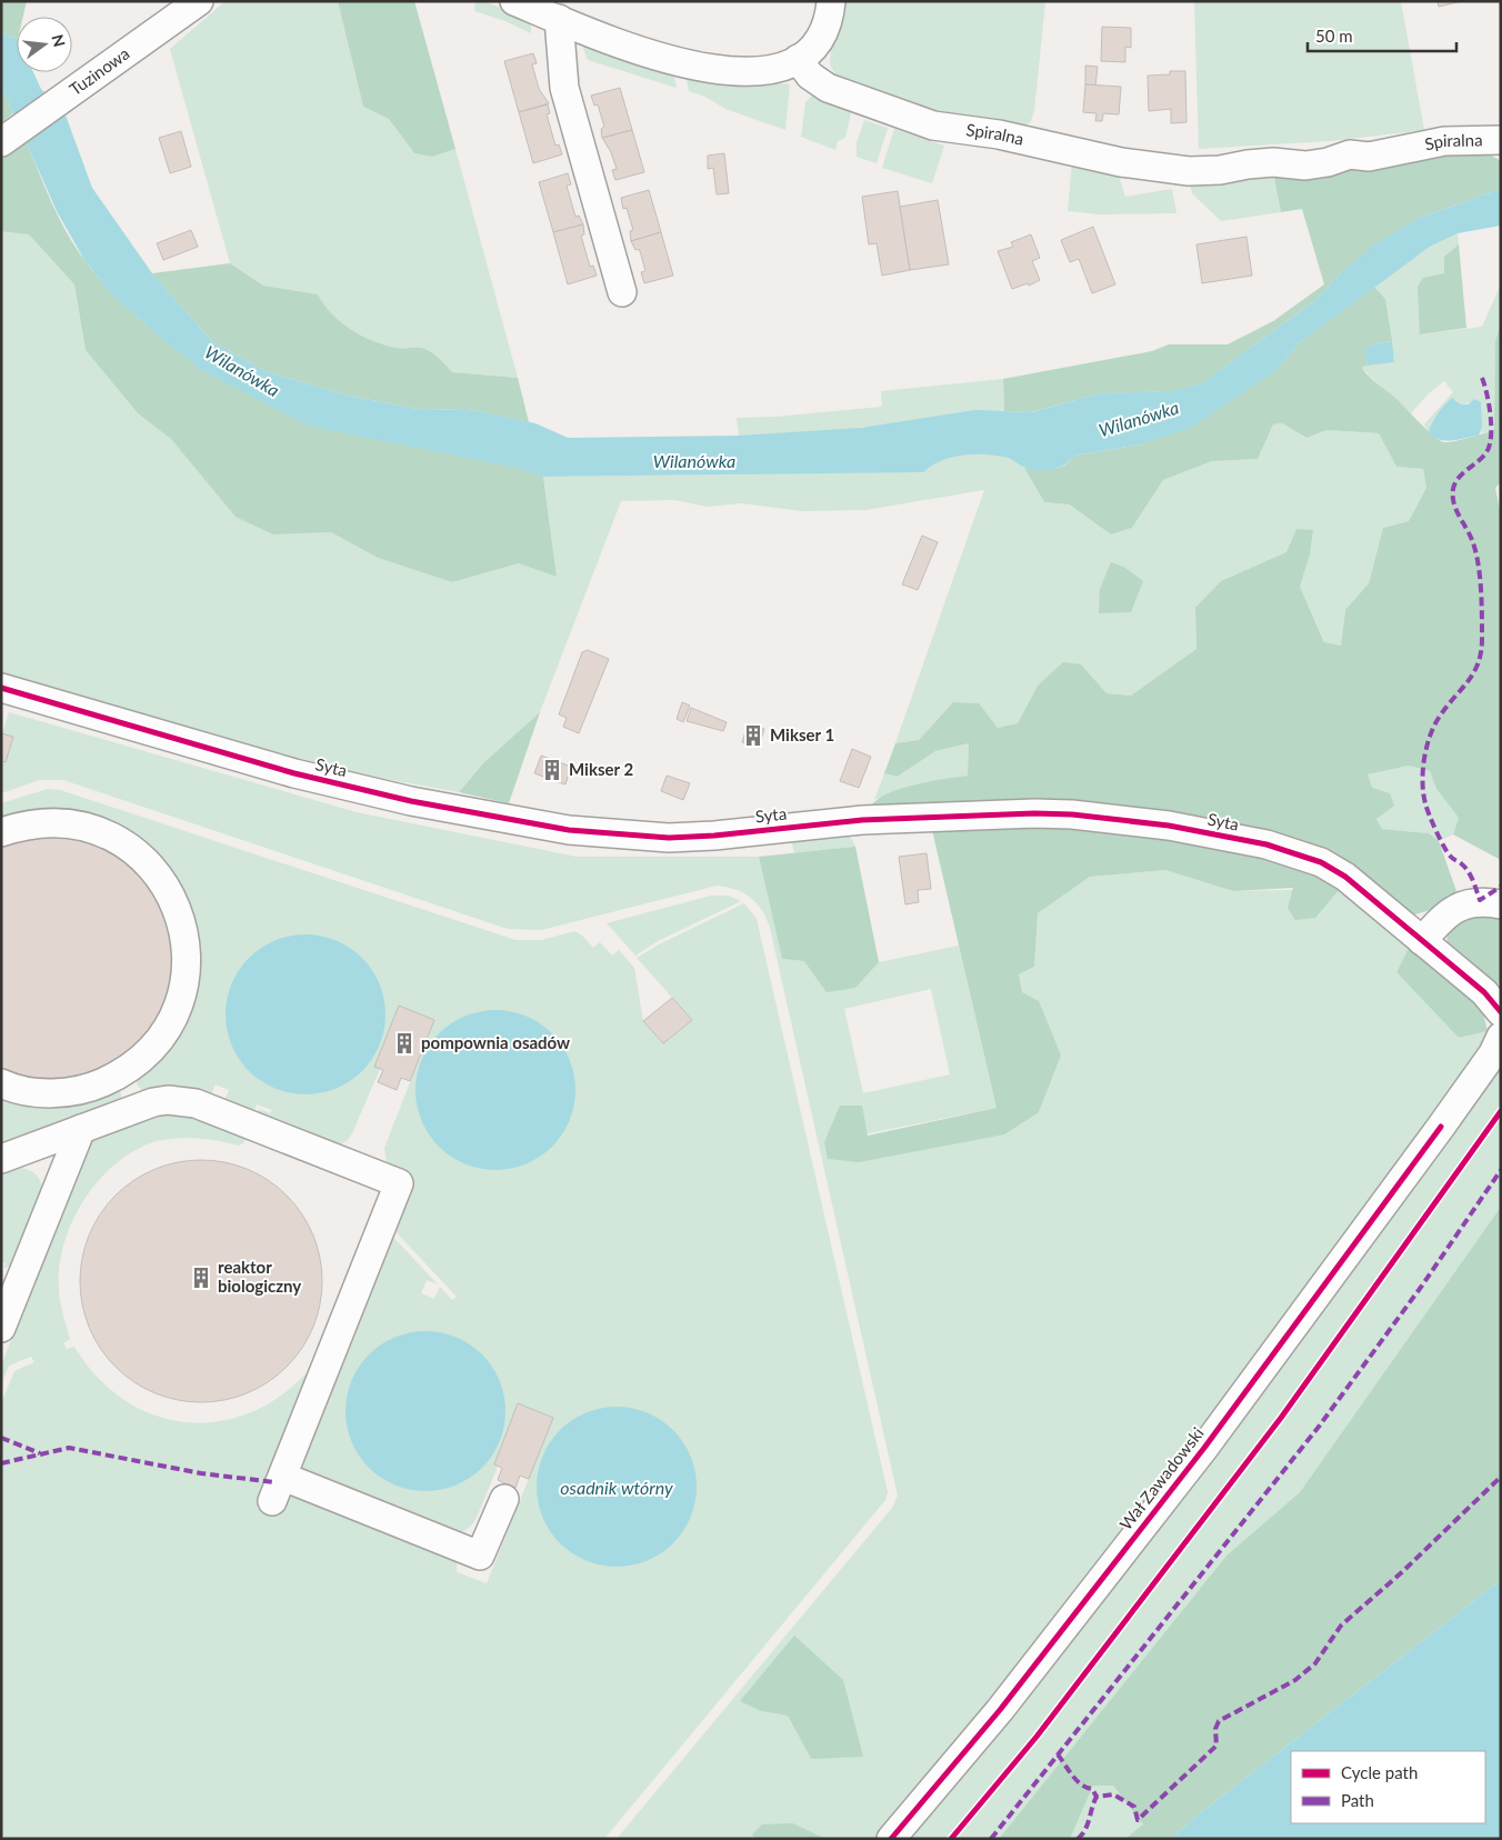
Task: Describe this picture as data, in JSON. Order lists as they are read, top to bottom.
{
  "streets": {
    "street": [
      "Tuzinowa",
      "Spiralna",
      "Syta",
      "Wał Zawadowski"
    ]
  },
  "water": ["Wilanówka", "osadnik wtórny"],
  "places": {
    "building": [
      "Mikser 1",
      "Mikser 2",
      "pompownia osadów",
      "reaktor biologiczny"
    ]
  },
  "legend": ["Cycle path", "Path"],
  "scale_bar": "50 m",
  "north": "right"
}
